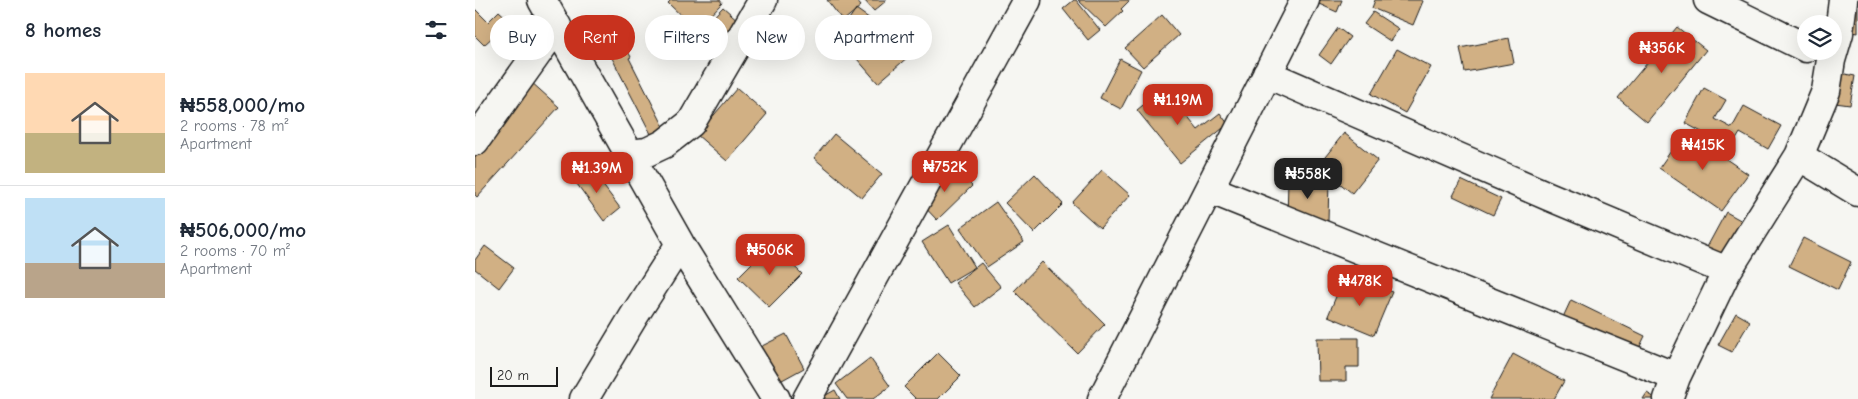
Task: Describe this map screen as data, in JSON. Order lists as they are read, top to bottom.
{
  "scale_bar": "20 m",
  "page": {
    "heading": "8 homes",
    "chip": [
      "Buy",
      "Rent",
      "Filters",
      "New",
      "Apartment"
    ],
    "price": [
      "₦356K",
      "₦1.19M",
      "₦415K",
      "₦752K",
      "₦1.39M",
      "₦558K",
      "₦506K",
      "₦478K"
    ],
    "list": [
      {
        "name": "₦558,000/mo",
        "note": "2 rooms · 78 m² · Apartment"
      },
      {
        "name": "₦506,000/mo",
        "note": "2 rooms · 70 m² · Apartment"
      }
    ],
    "scale": "20 m"
  }
}
